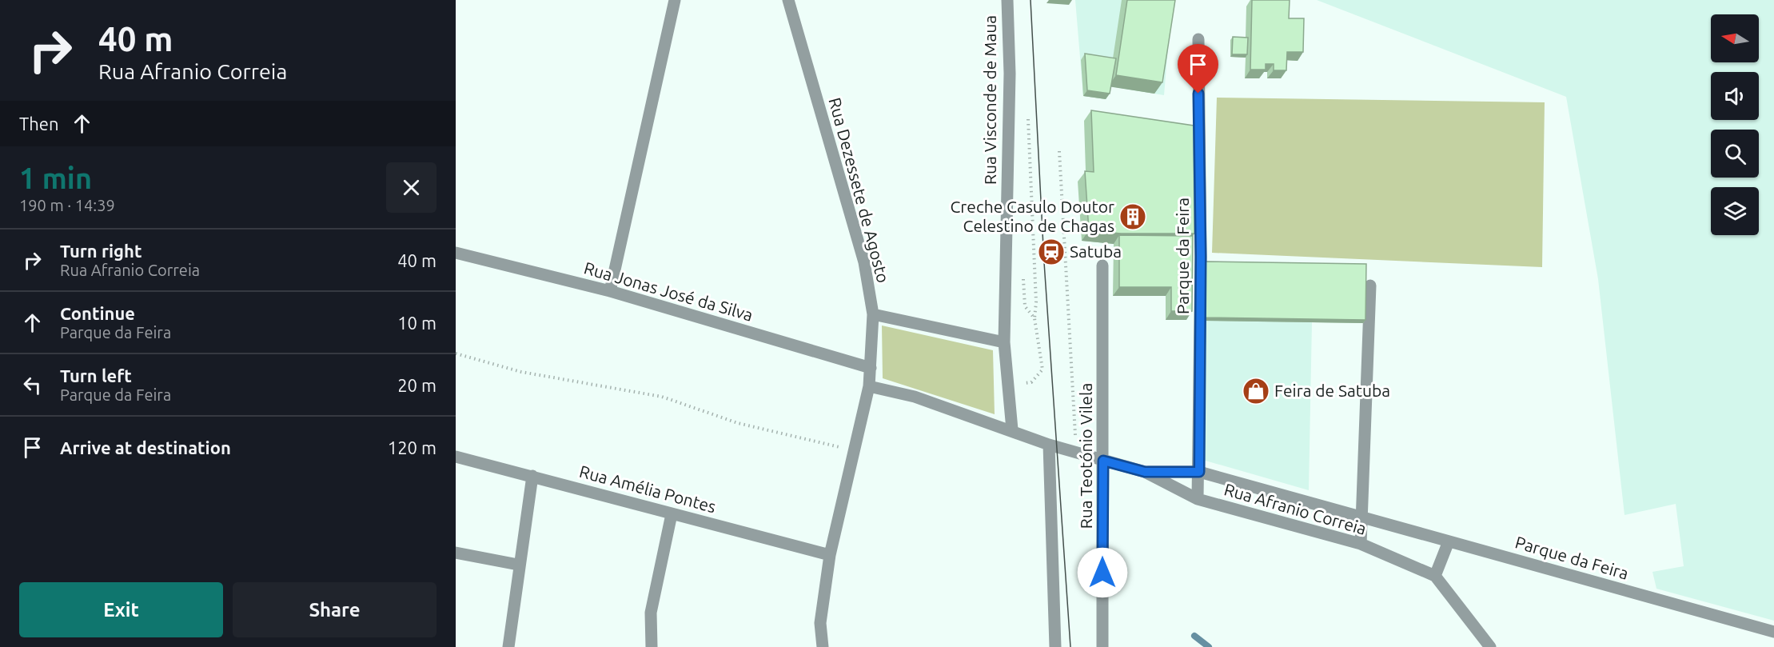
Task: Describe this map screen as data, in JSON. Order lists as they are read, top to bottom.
{
  "streets": {
    "street": [
      "Rua Visconde de Maua",
      "Rua Dezessete de Agosto",
      "Parque da Feira",
      "Rua Jonas José da Silva",
      "Rua Teotónio Vilela",
      "Rua Amélia Pontes",
      "Rua Afranio Correia"
    ]
  },
  "crossings": [
    ["Rua Visconde de Maua", "Rua Afranio Correia"],
    ["Rua Dezessete de Agosto", "Rua Jonas José da Silva"],
    ["Rua Dezessete de Agosto", "Rua Amélia Pontes"],
    ["Rua Dezessete de Agosto", "Rua Afranio Correia"],
    ["Parque da Feira", "Rua Afranio Correia"],
    ["Rua Teotónio Vilela", "Rua Afranio Correia"]
  ],
  "places": {
    "building": ["Creche Casulo Doutor Celestino de Chagas"],
    "station": ["Satuba"],
    "shop": ["Feira de Satuba"]
  },
  "north": "left",
  "page": {
    "turn": ["40 m", "Rua Afranio Correia"],
    "then": "Then",
    "heading": ["1 min", "190 m · 14:39"],
    "list": [
      {
        "name": "Turn right",
        "note": "Rua Afranio Correia",
        "value": "40 m"
      },
      {
        "name": "Continue",
        "note": "Parque da Feira",
        "value": "10 m"
      },
      {
        "name": "Turn left",
        "note": "Parque da Feira",
        "value": "20 m"
      },
      {
        "name": "Arrive at destination",
        "value": "120 m"
      }
    ],
    "buttons": ["Exit", "Share"]
  }
}
